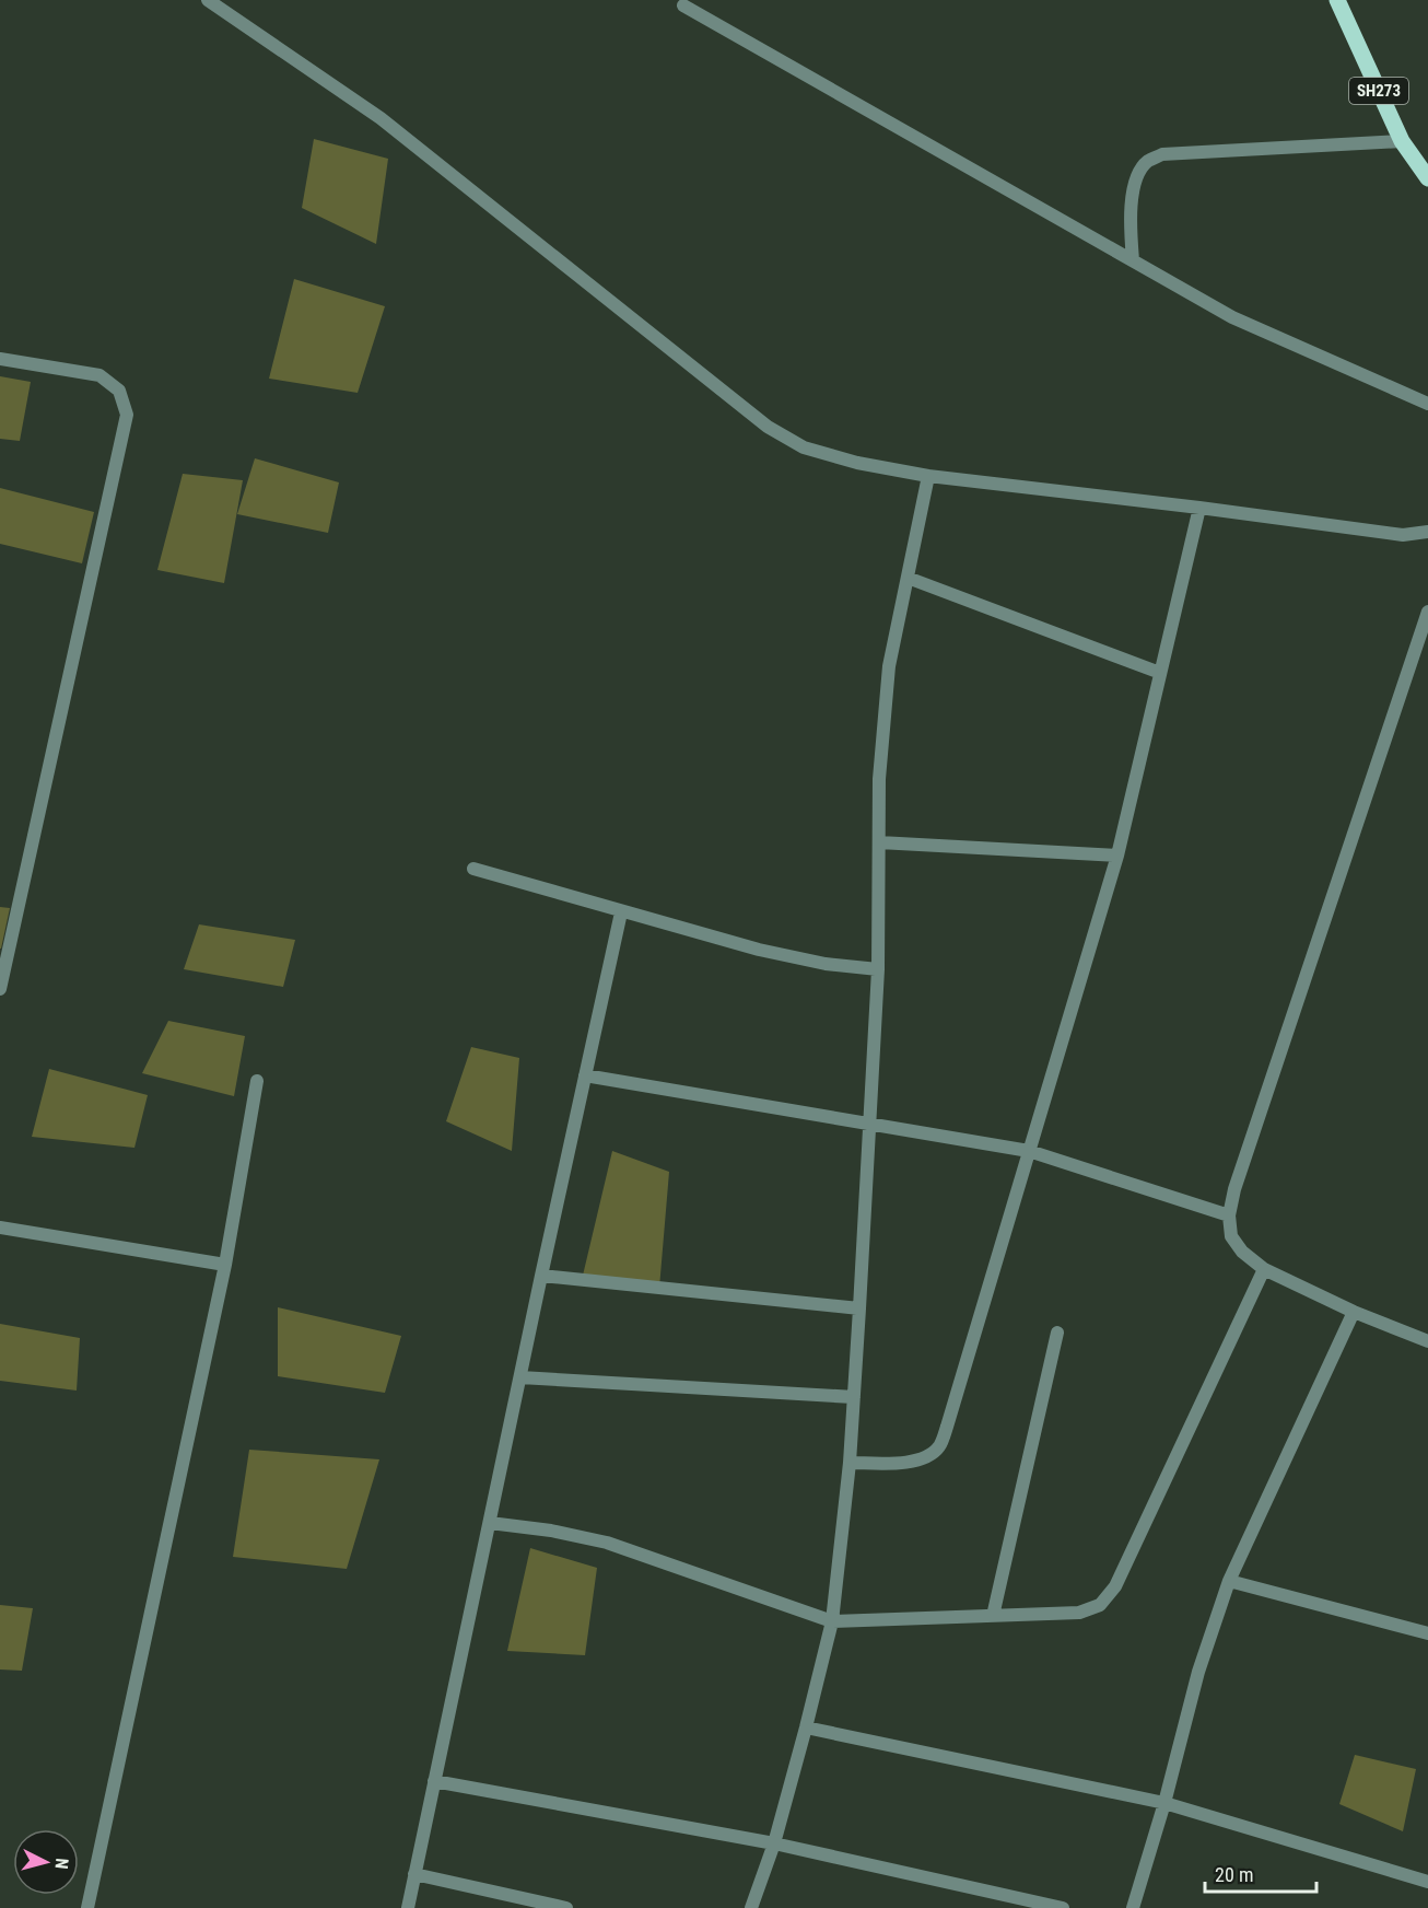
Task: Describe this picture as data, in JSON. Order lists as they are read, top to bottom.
{
  "streets": {
    "main road": ["SH273"]
  },
  "scale_bar": "20 m",
  "north": "right"
}
